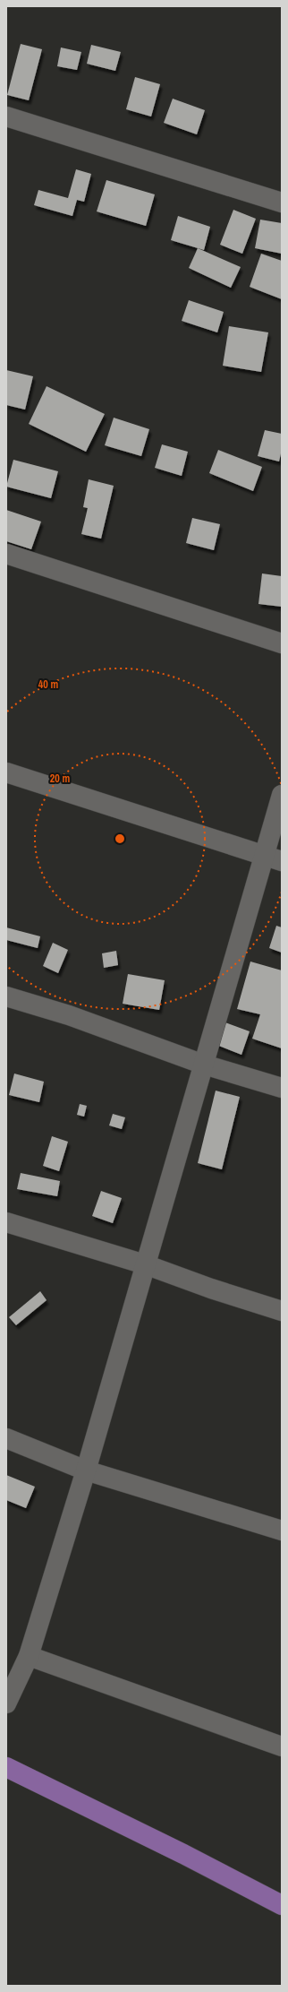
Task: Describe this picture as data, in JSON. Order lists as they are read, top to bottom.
{
  "rings": ["40 m", "20 m"]
}
